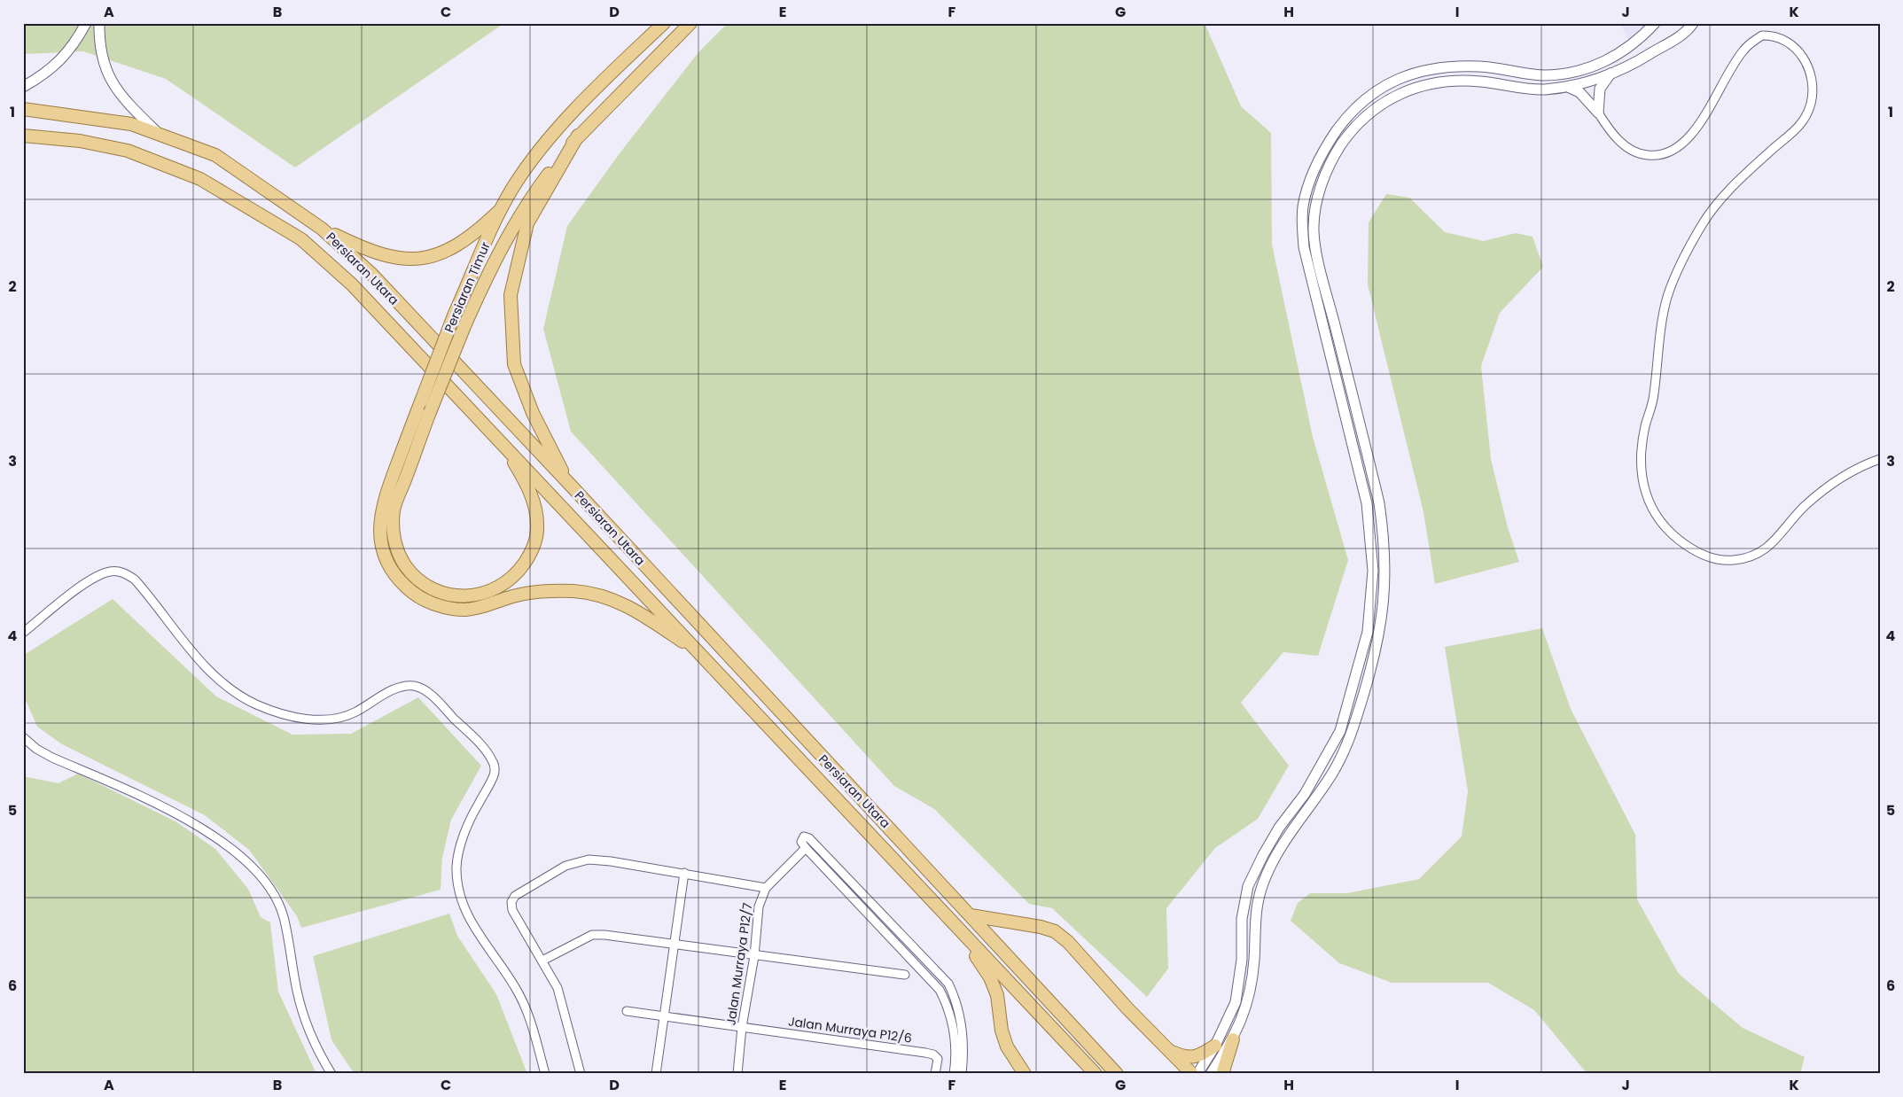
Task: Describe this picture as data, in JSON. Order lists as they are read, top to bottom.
{
  "streets": {
    "main road": ["Persiaran Utara", "Persiaran Timur"],
    "street": ["Jalan Murraya P12/7", "Jalan Murraya P12/6"]
  },
  "crossings": [
    ["Persiaran Utara", "Persiaran Timur"],
    ["Jalan Murraya P12/7", "Jalan Murraya P12/6"]
  ],
  "grid": {
    "columns": [
      "A",
      "B",
      "C",
      "D",
      "E",
      "F",
      "G",
      "H",
      "I",
      "J",
      "K"
    ],
    "rows": [
      "1",
      "2",
      "3",
      "4",
      "5",
      "6"
    ]
  }
}
